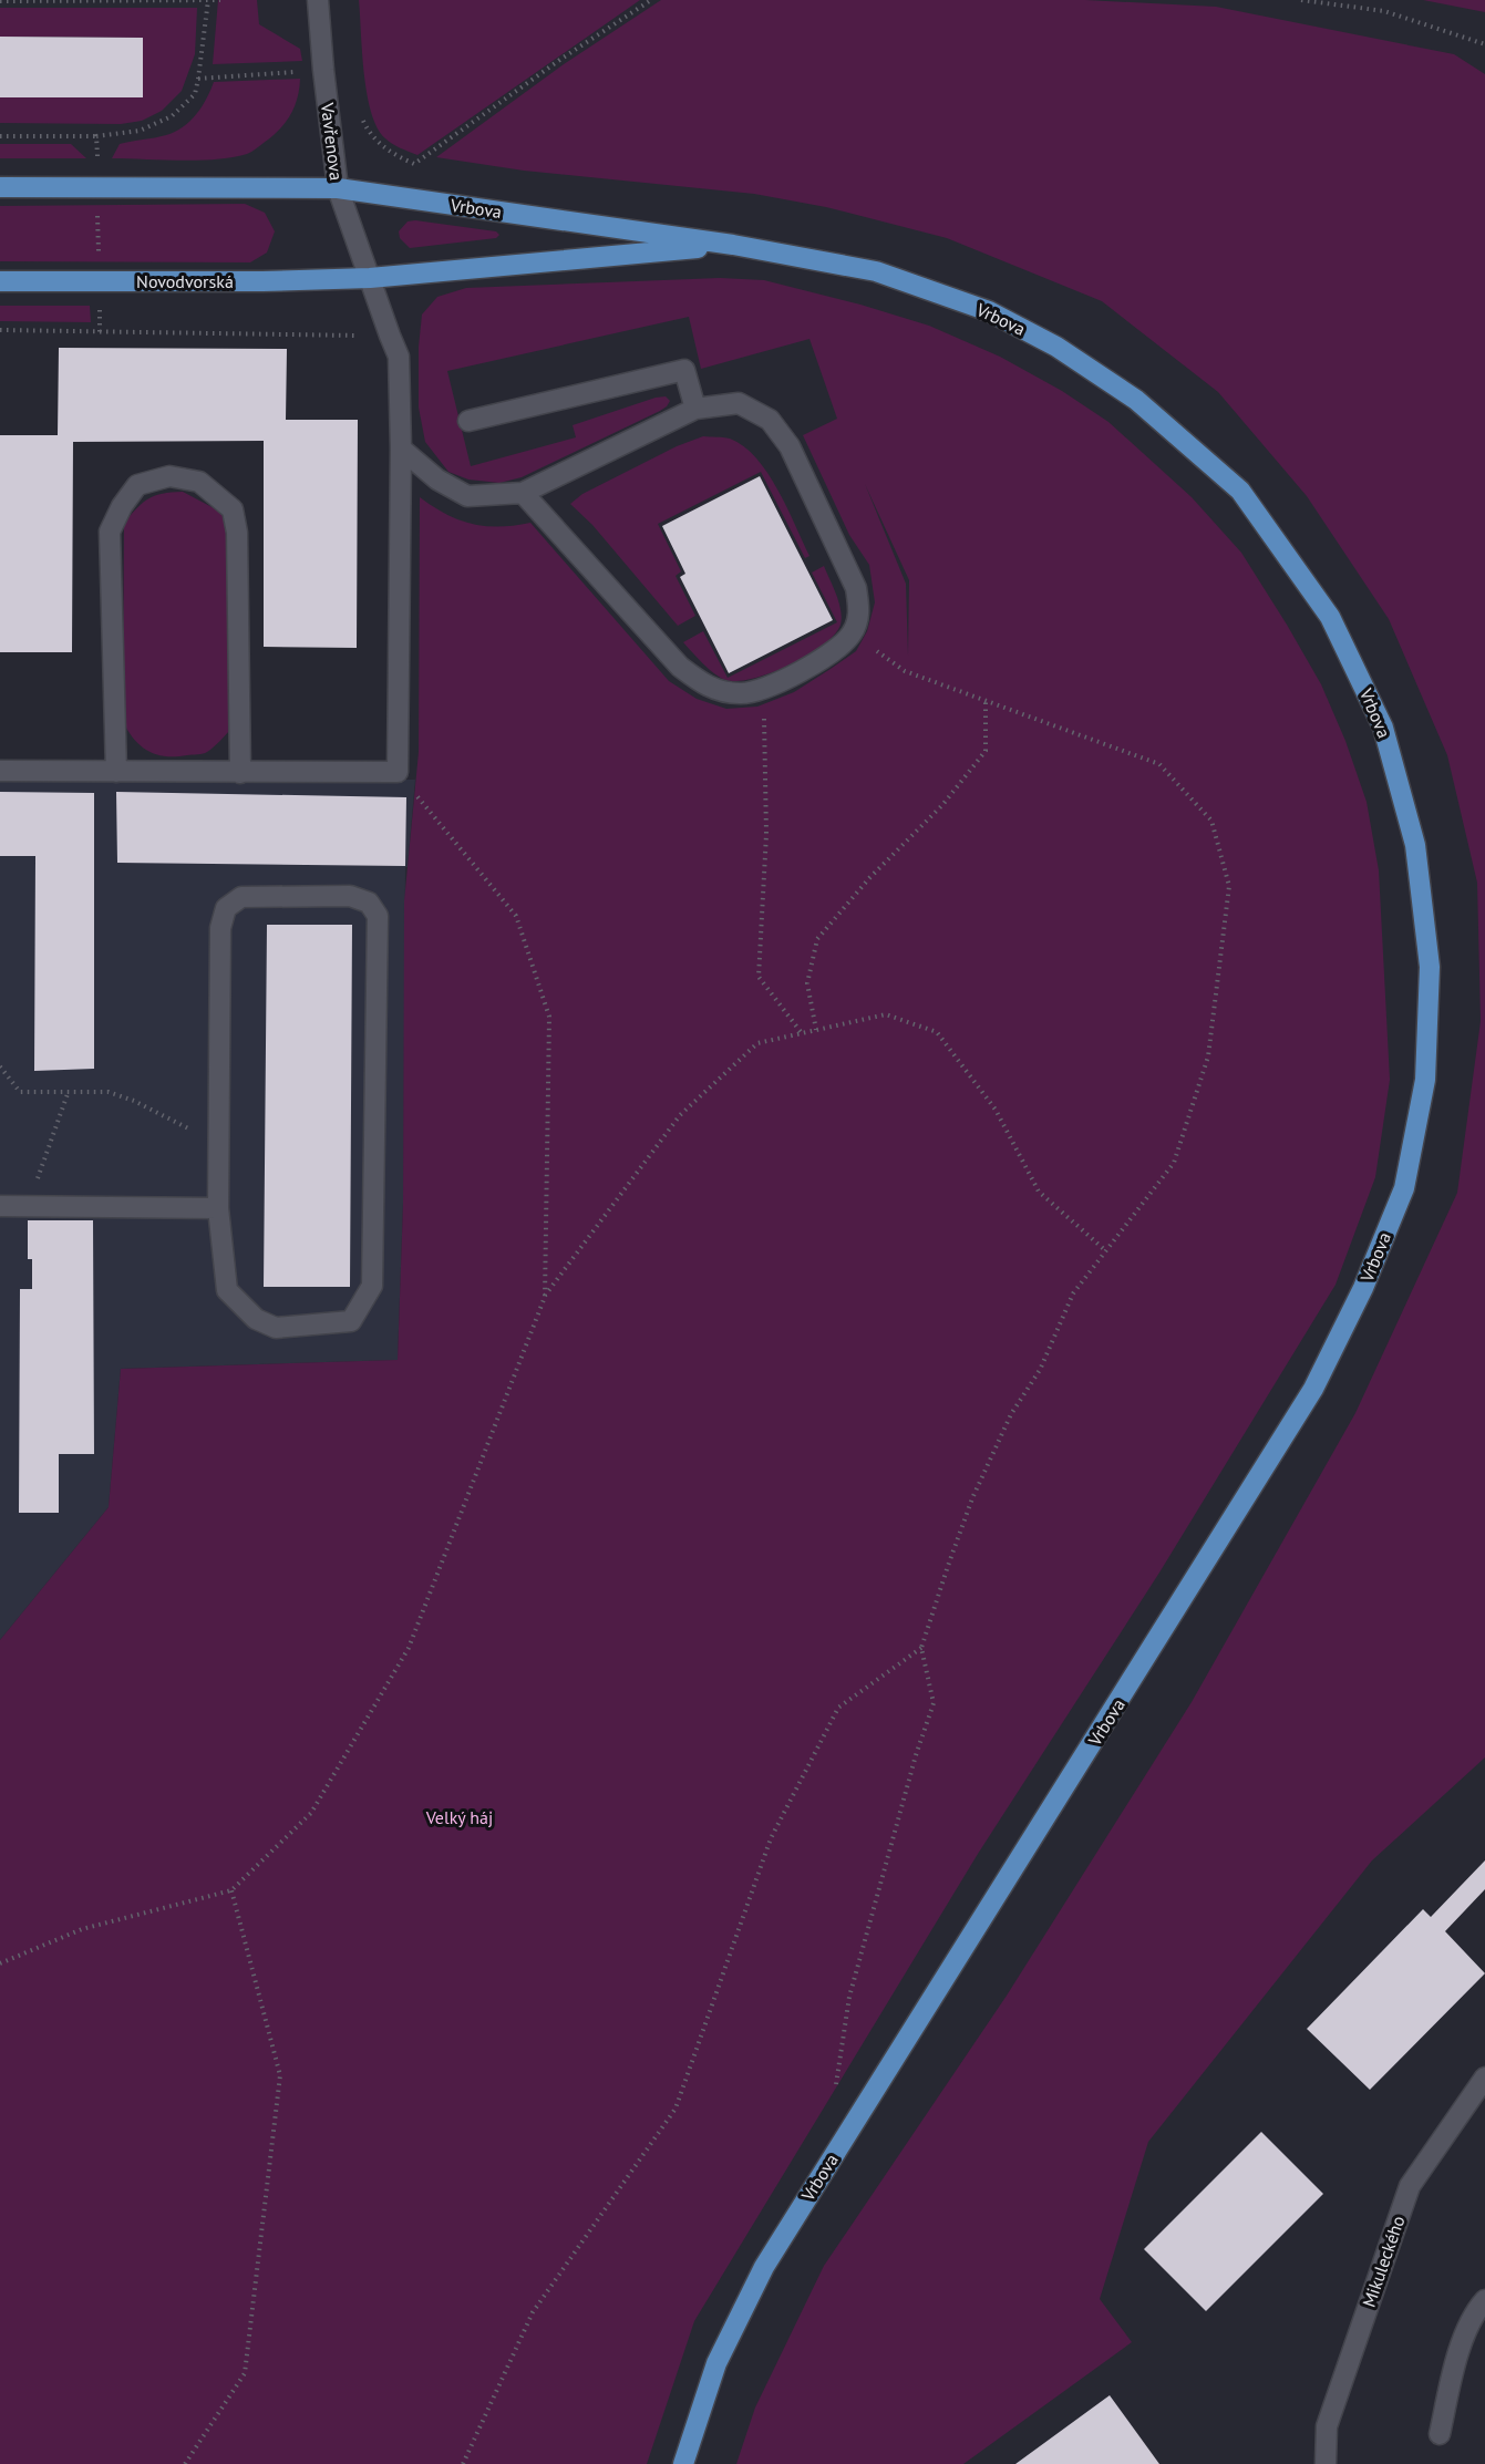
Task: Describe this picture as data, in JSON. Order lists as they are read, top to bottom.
{
  "streets": {
    "main road": ["Vrbova", "Novodvorská"],
    "street": ["Vavřenova", "Mikuleckého"]
  },
  "crossings": [
    ["Vavřenova", "Vrbova"],
    ["Vavřenova", "Novodvorská"],
    ["Vrbova", "Novodvorská"]
  ],
  "parks": ["Velký háj"]
}
